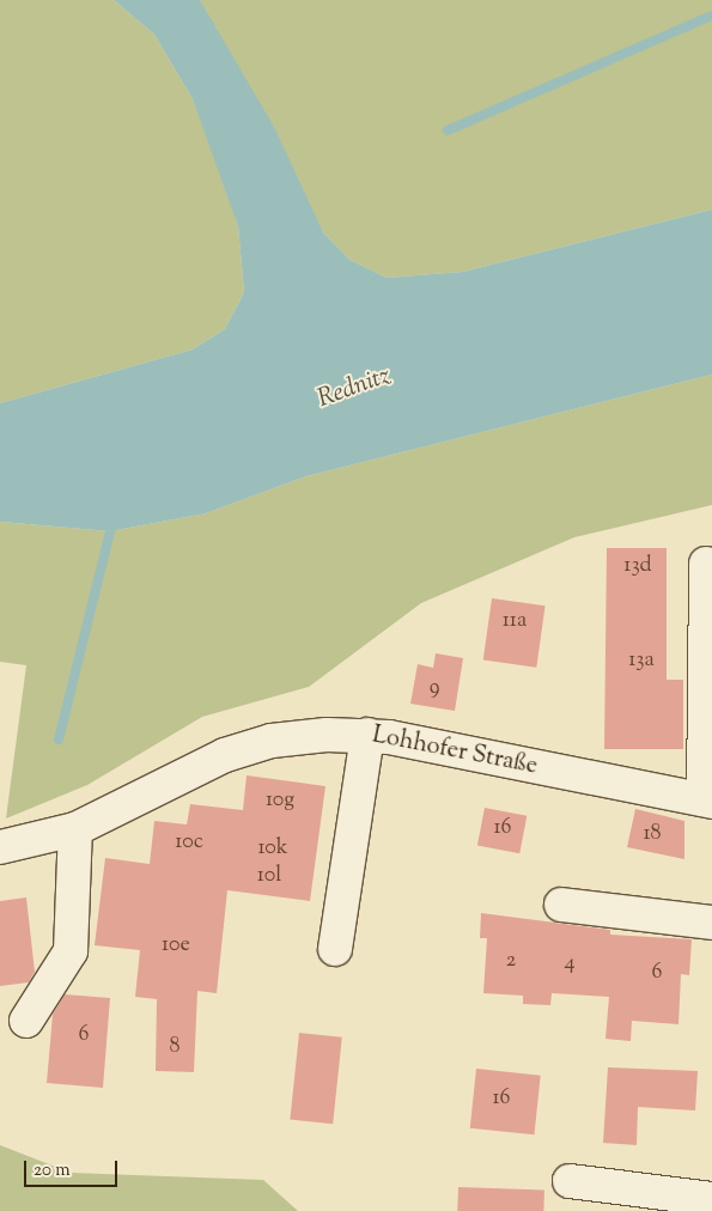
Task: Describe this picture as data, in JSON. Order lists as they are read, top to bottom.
{
  "streets": {
    "street": ["Lohhofer Straße"]
  },
  "water": ["Rednitz"],
  "house_numbers": [
    "13d",
    "11a",
    "13a",
    "9",
    "10g",
    "16",
    "18",
    "10c",
    "10k",
    "10l",
    "10e",
    "2",
    "4",
    "6",
    "6",
    "8",
    "16"
  ],
  "scale_bar": "20 m"
}
